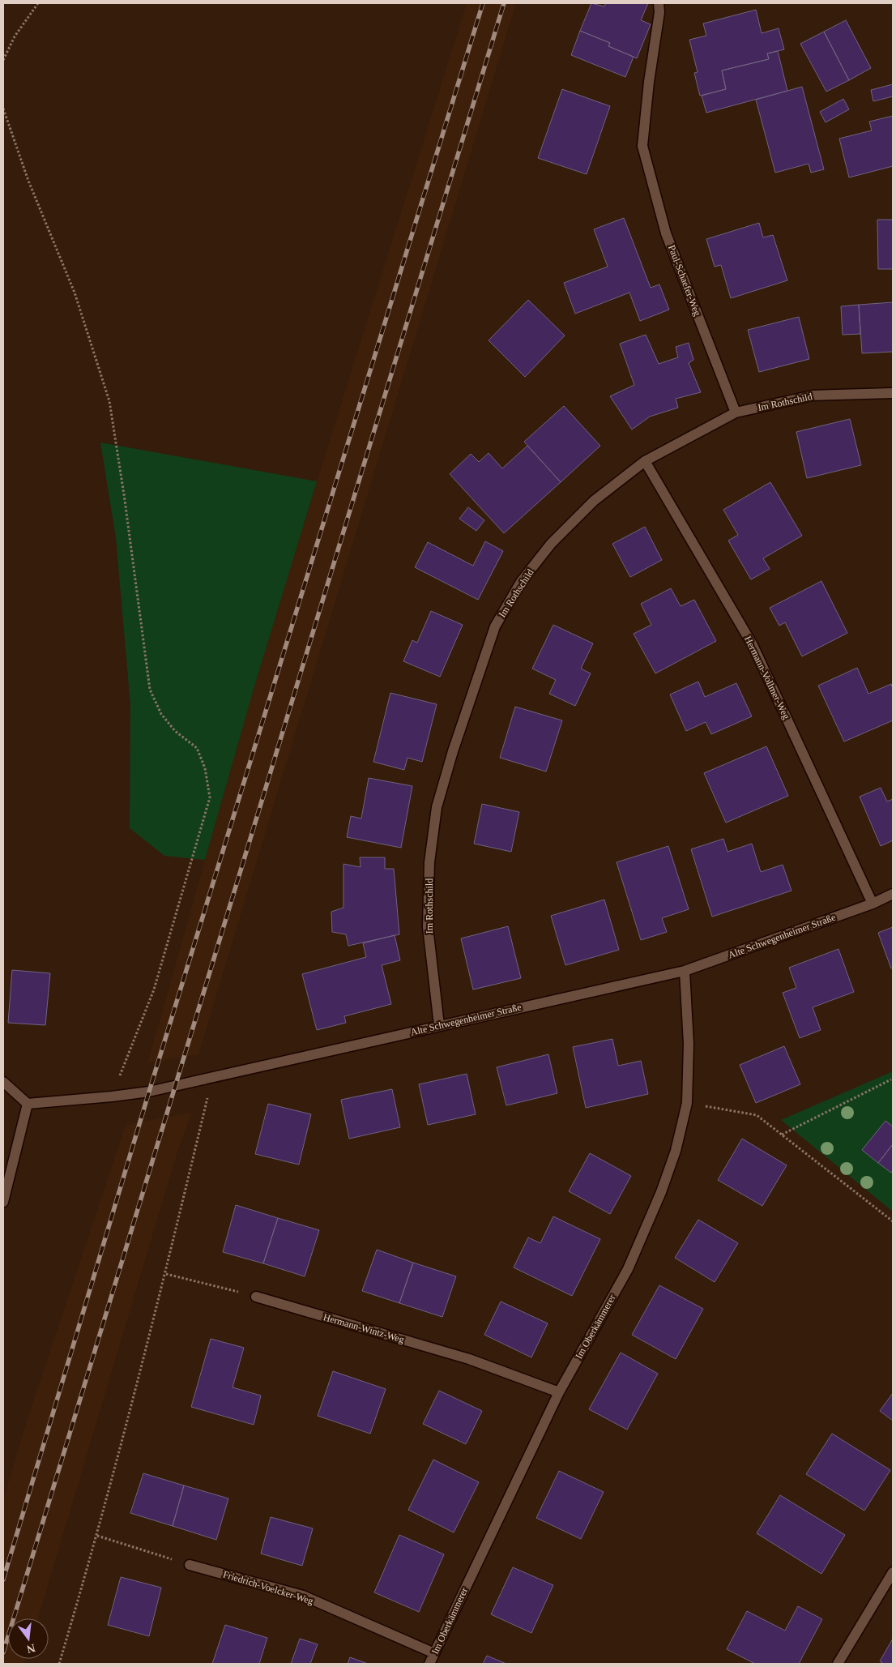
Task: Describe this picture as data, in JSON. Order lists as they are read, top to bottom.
{
  "streets": {
    "street": [
      "Paul-Schaefer-Weg",
      "Im Rothschild",
      "Hermann-Vollmer-Weg",
      "Alte Schwegenheimer Straße",
      "Im Oberkämmerer",
      "Hermann-Wintz-Weg",
      "Friedrich-Voelcker-Weg"
    ]
  },
  "crossings": [
    ["Paul-Schaefer-Weg", "Im Rothschild"],
    ["Im Rothschild", "Hermann-Vollmer-Weg"],
    ["Im Rothschild", "Alte Schwegenheimer Straße"],
    ["Hermann-Vollmer-Weg", "Alte Schwegenheimer Straße"],
    ["Alte Schwegenheimer Straße", "Im Oberkämmerer"],
    ["Im Oberkämmerer", "Hermann-Wintz-Weg"],
    ["Im Oberkämmerer", "Friedrich-Voelcker-Weg"]
  ],
  "north": "bottom"
}
